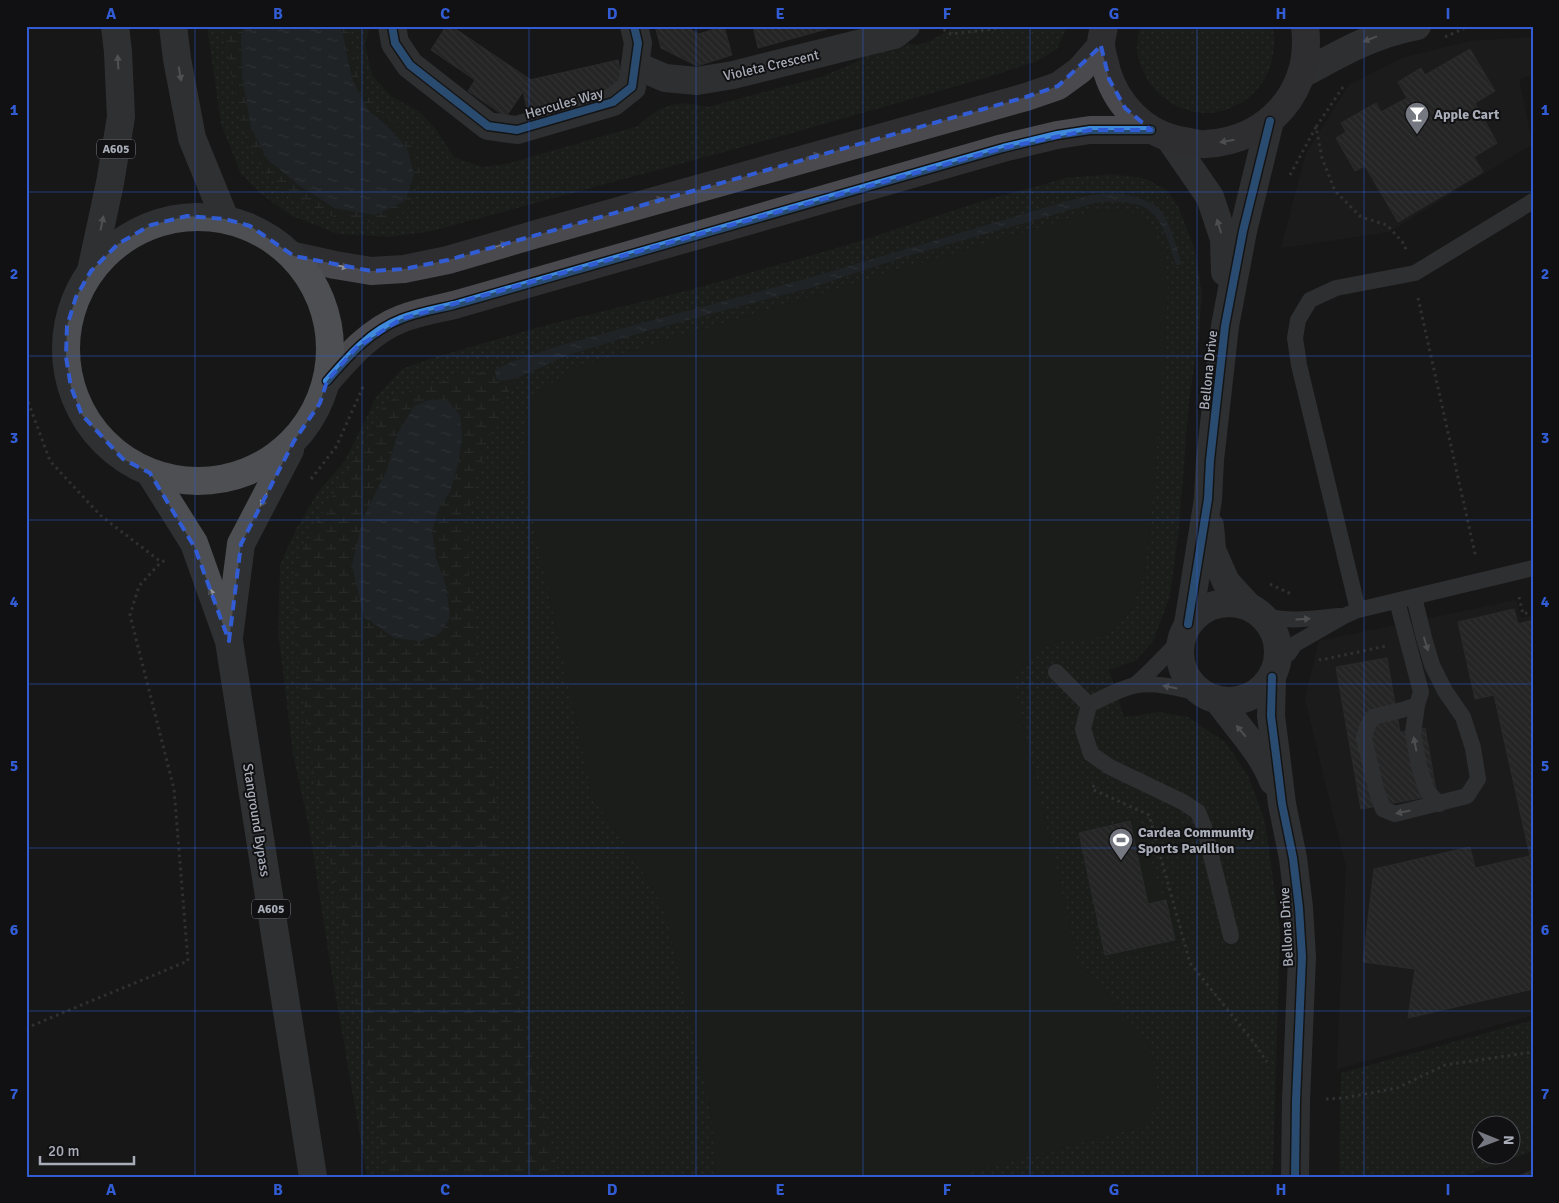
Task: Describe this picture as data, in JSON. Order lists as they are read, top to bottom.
{
  "streets": {
    "main road": ["A605", "Stanground Bypass"],
    "street": ["Violeta Crescent", "Hercules Way", "Bellona Drive"]
  },
  "crossings": [
    ["Violeta Crescent", "Hercules Way"]
  ],
  "places": {
    "bar": ["Apple Cart"],
    "sports": ["Cardea Community Sports Pavillion"]
  },
  "scale_bar": "20 m",
  "north": "right",
  "grid": {
    "columns": [
      "A",
      "B",
      "C",
      "D",
      "E",
      "F",
      "G",
      "H",
      "I"
    ],
    "rows": [
      "1",
      "2",
      "3",
      "4",
      "5",
      "6",
      "7"
    ]
  }
}
